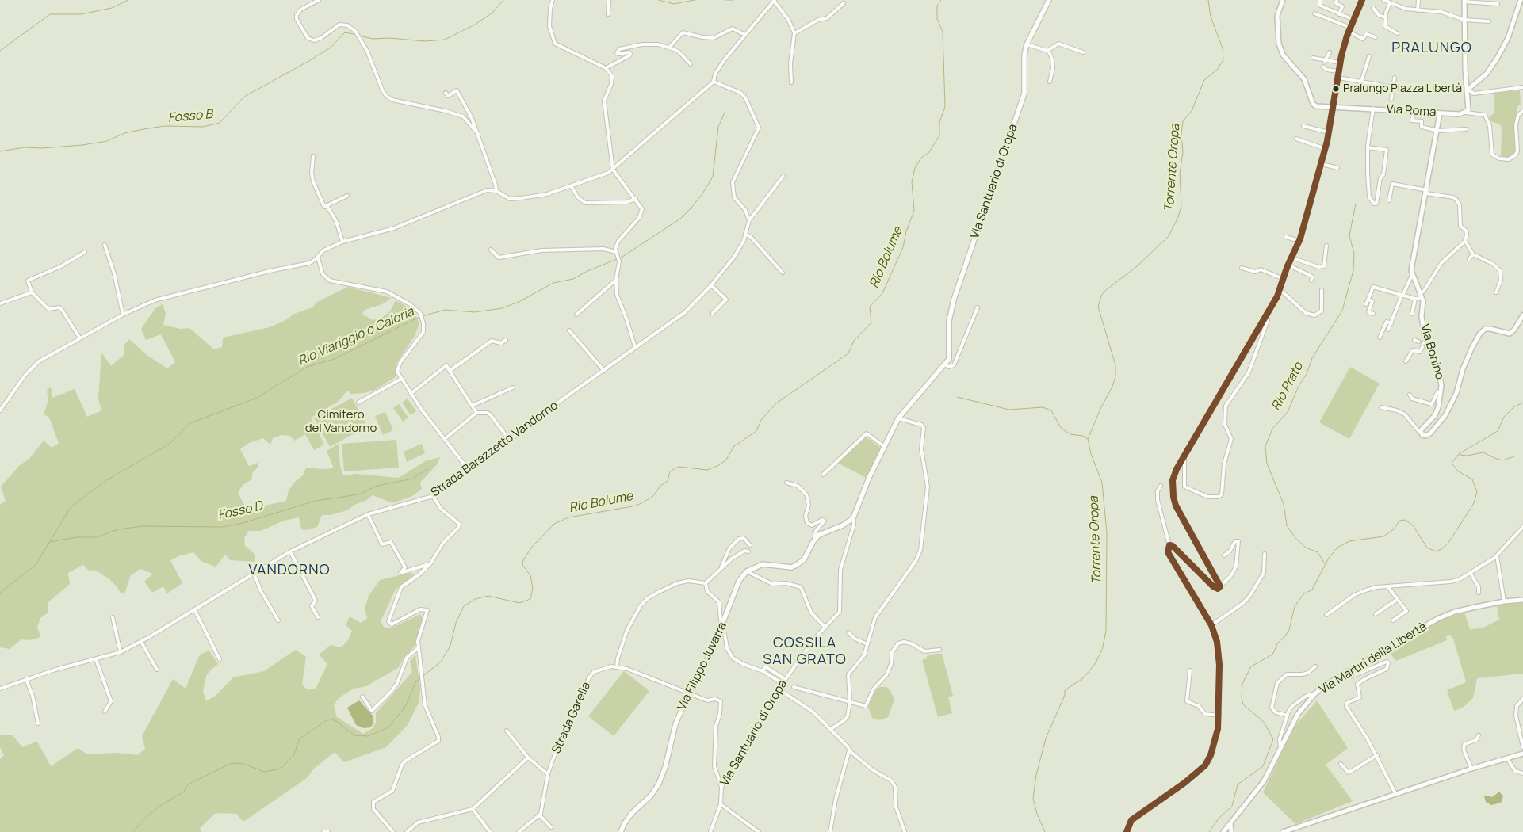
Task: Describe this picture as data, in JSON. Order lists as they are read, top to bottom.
{
  "streets": {
    "main road": ["Via Santuario di Oropa", "Via Filippo Juvarra"],
    "street": [
      "Via Roma",
      "Via Bonino",
      "Strada Barazzetto Vandorno",
      "Via Martiri della Libertà",
      "Strada Garella"
    ]
  },
  "crossings": [
    ["Via Roma", "Via Bonino"],
    ["Via Santuario di Oropa", "Strada Garella"]
  ],
  "districts": ["PRALUNGO", "VANDORNO", "COSSILA SAN GRATO"],
  "water": [
    "Fosso B",
    "Torrente Oropa",
    "Rio Bolume",
    "Rio Viariggio o Caloria",
    "Rio Prato",
    "Fosso D"
  ],
  "parks": ["Cimitero del Vandorno"],
  "places": ["Pralungo Piazza Libertà"]
}
